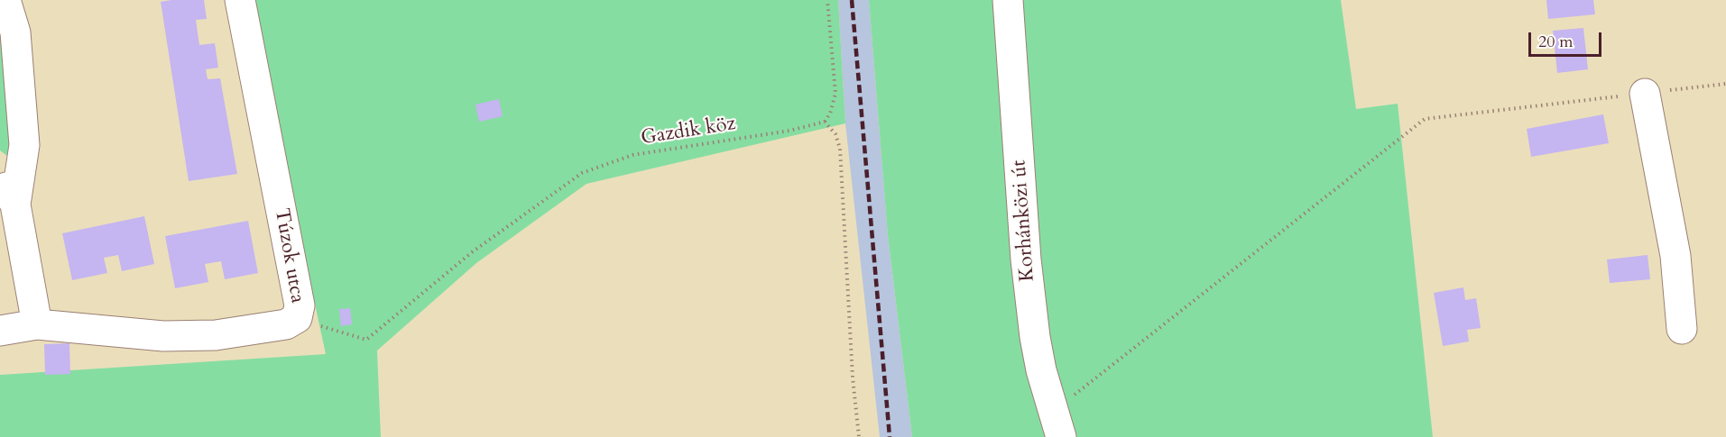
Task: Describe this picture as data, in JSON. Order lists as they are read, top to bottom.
{
  "streets": {
    "street": ["Korhánközi út", "Túzok utca"],
    "path": ["Gazdik köz"]
  },
  "crossings": [
    ["Gazdik köz", "Túzok utca"]
  ],
  "scale_bar": "20 m"
}
